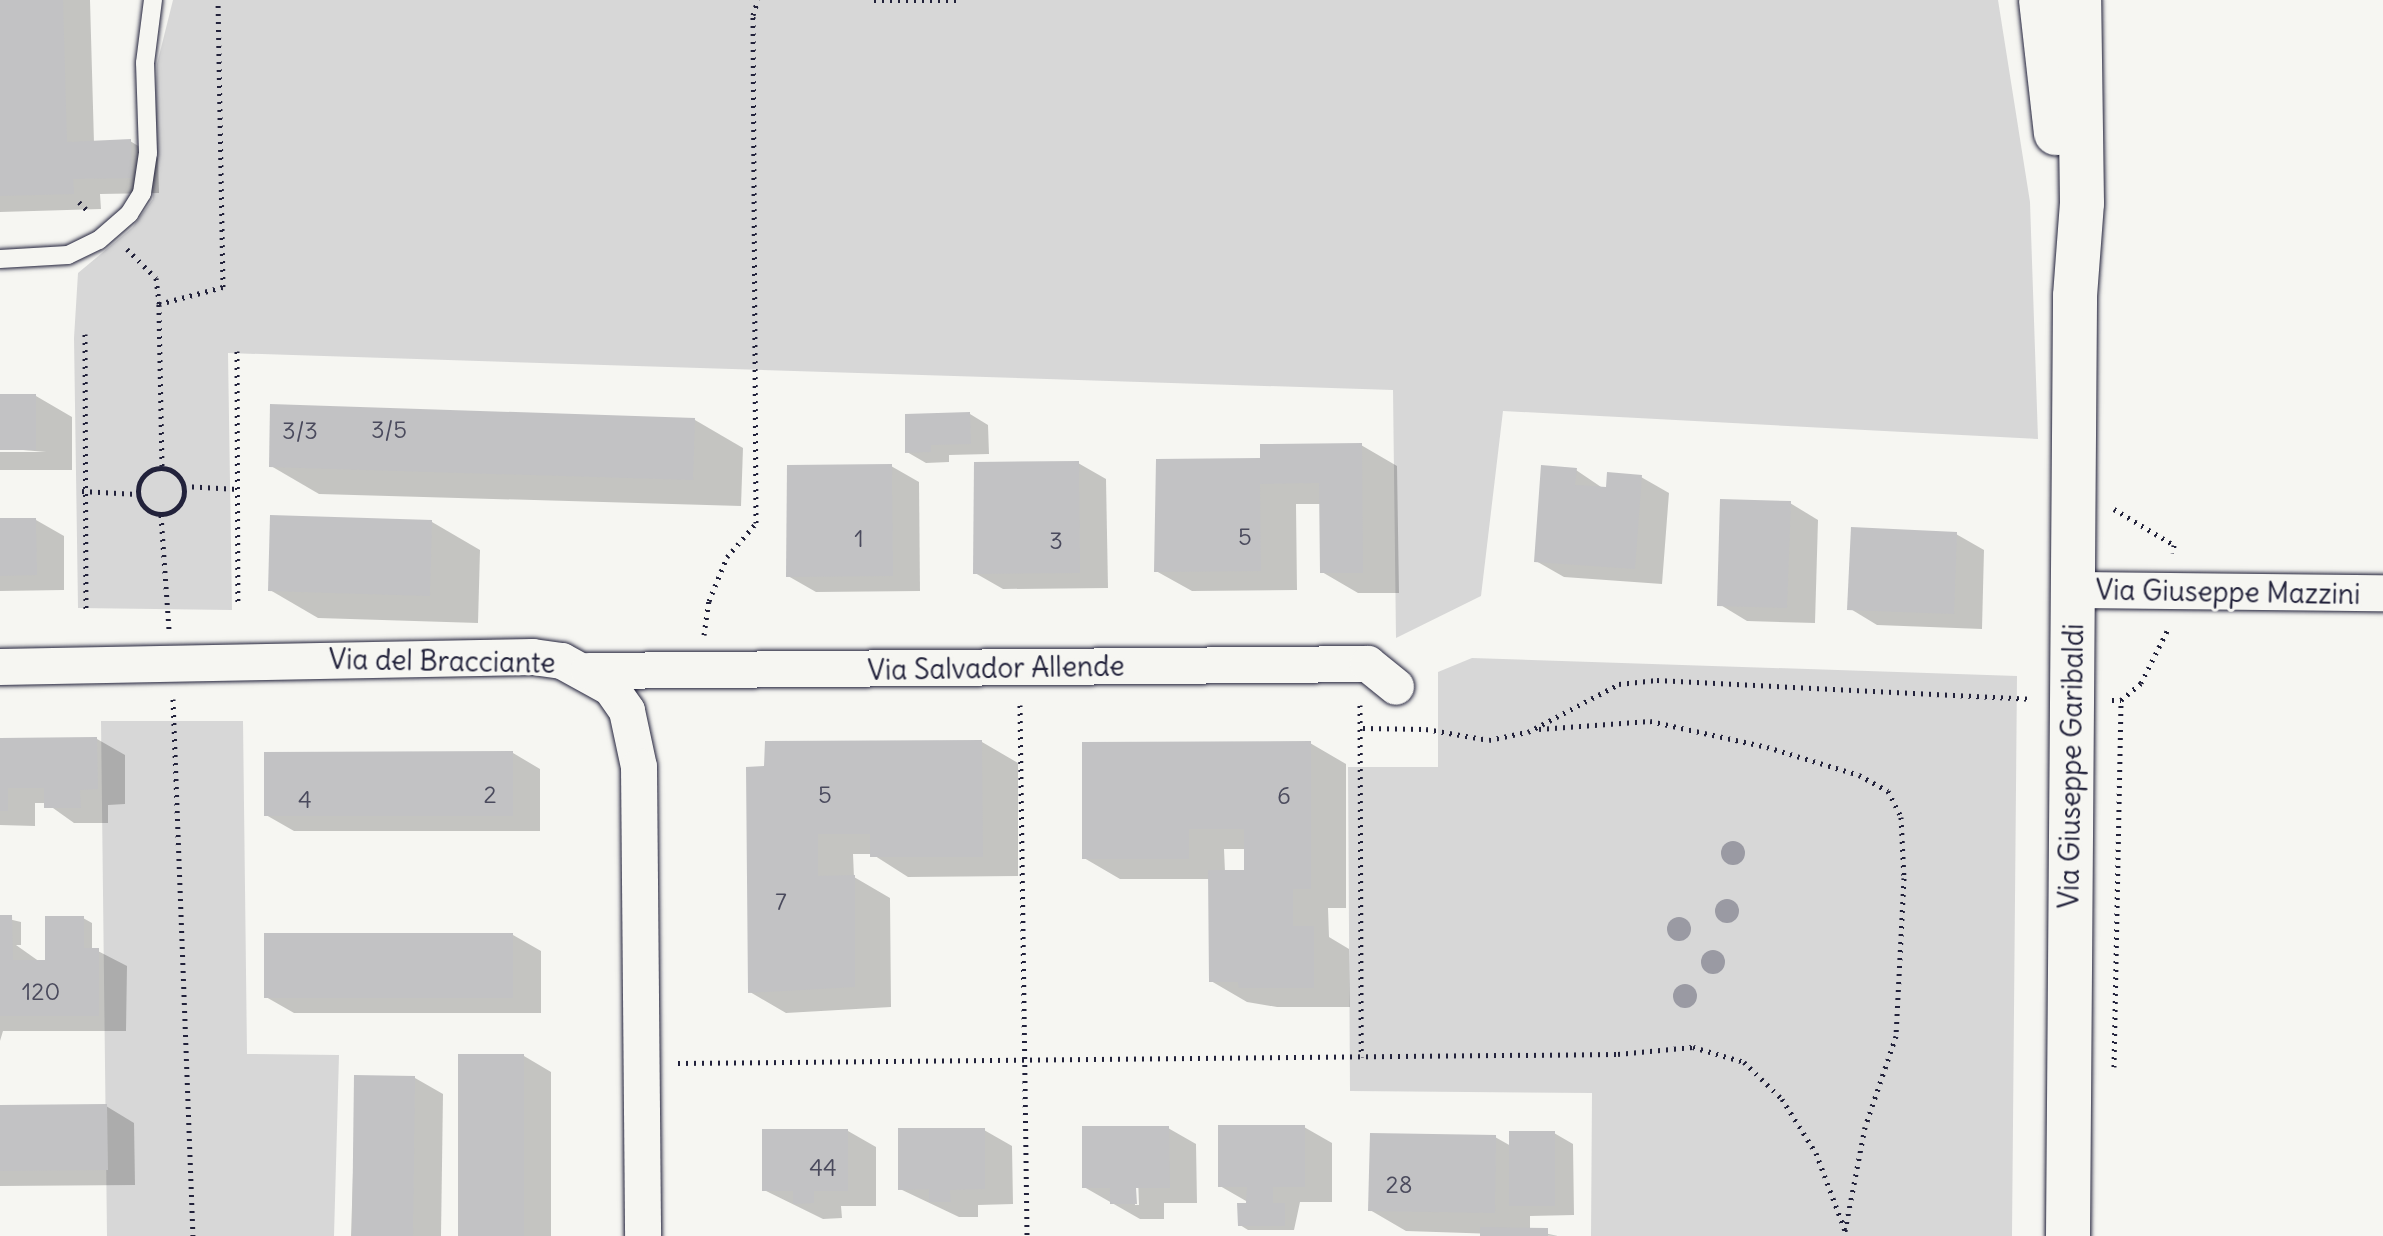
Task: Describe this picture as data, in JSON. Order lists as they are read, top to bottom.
{
  "streets": {
    "street": [
      "Via Giuseppe Mazzini",
      "Via del Bracciante",
      "Via Salvador Allende",
      "Via Giuseppe Garibaldi"
    ]
  },
  "crossings": [
    ["Via Giuseppe Mazzini", "Via Giuseppe Garibaldi"],
    ["Via del Bracciante", "Via Salvador Allende"]
  ],
  "house_numbers": [
    "3/5",
    "3/3",
    "5",
    "1",
    "3",
    "2",
    "5",
    "6",
    "4",
    "7",
    "120",
    "44",
    "28"
  ]
}
